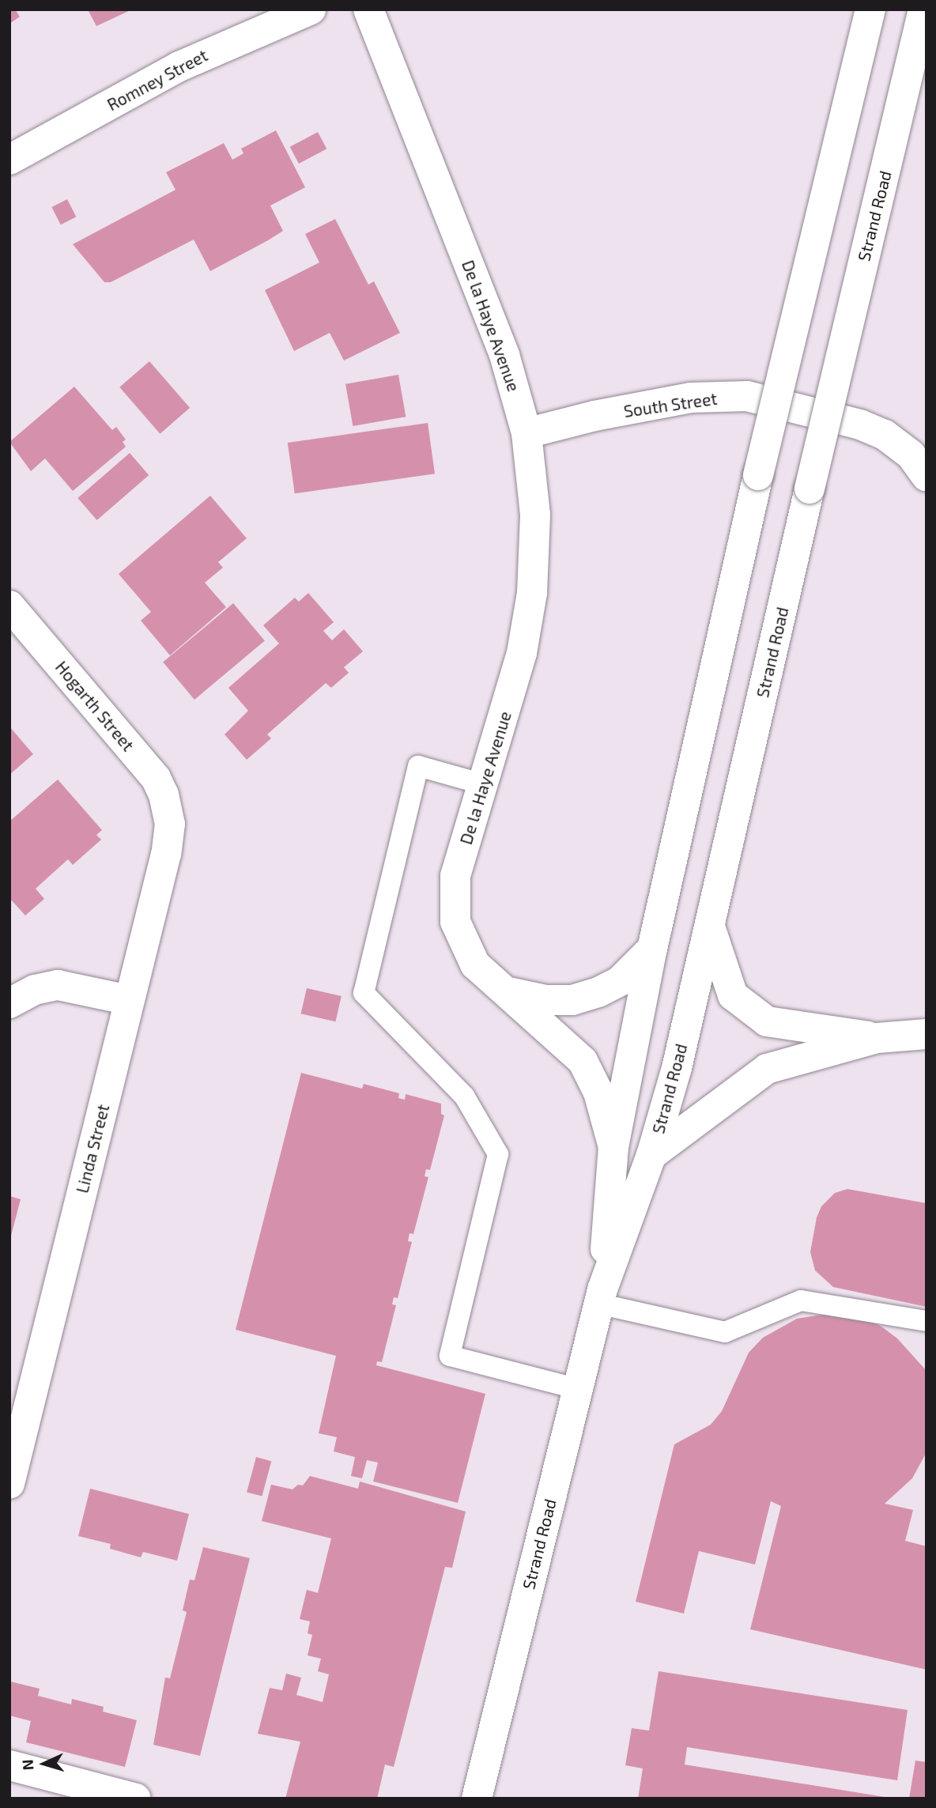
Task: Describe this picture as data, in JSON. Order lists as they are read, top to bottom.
{
  "streets": {
    "main road": [
      "Romney Street",
      "Strand Road",
      "De la Haye Avenue",
      "South Street",
      "Hogarth Street",
      "Linda Street"
    ]
  },
  "crossings": [
    ["Strand Road", "De la Haye Avenue"],
    ["De la Haye Avenue", "South Street"],
    ["Hogarth Street", "Linda Street"]
  ],
  "north": "left"
}
